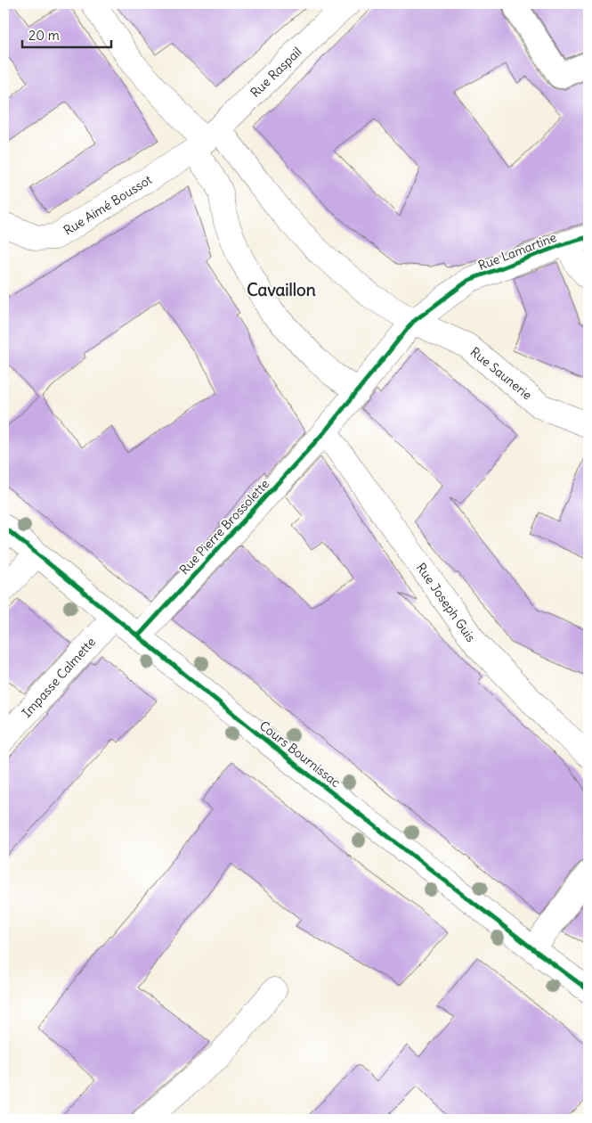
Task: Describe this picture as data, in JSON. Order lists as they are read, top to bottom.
{
  "streets": {
    "street": [
      "Rue Raspail",
      "Rue Aimé Boussot",
      "Rue Lamartine",
      "Rue Saunerie",
      "Rue Pierre Brossolette",
      "Rue Joseph Guis",
      "Impasse Calmette",
      "Cours Bournissac"
    ]
  },
  "crossings": [
    ["Rue Raspail", "Rue Aimé Boussot"],
    ["Rue Lamartine", "Rue Saunerie"],
    ["Rue Lamartine", "Rue Pierre Brossolette"],
    ["Rue Pierre Brossolette", "Rue Joseph Guis"],
    ["Rue Pierre Brossolette", "Cours Bournissac"],
    ["Impasse Calmette", "Cours Bournissac"]
  ],
  "districts": ["Cavaillon"],
  "scale_bar": "20 m"
}
